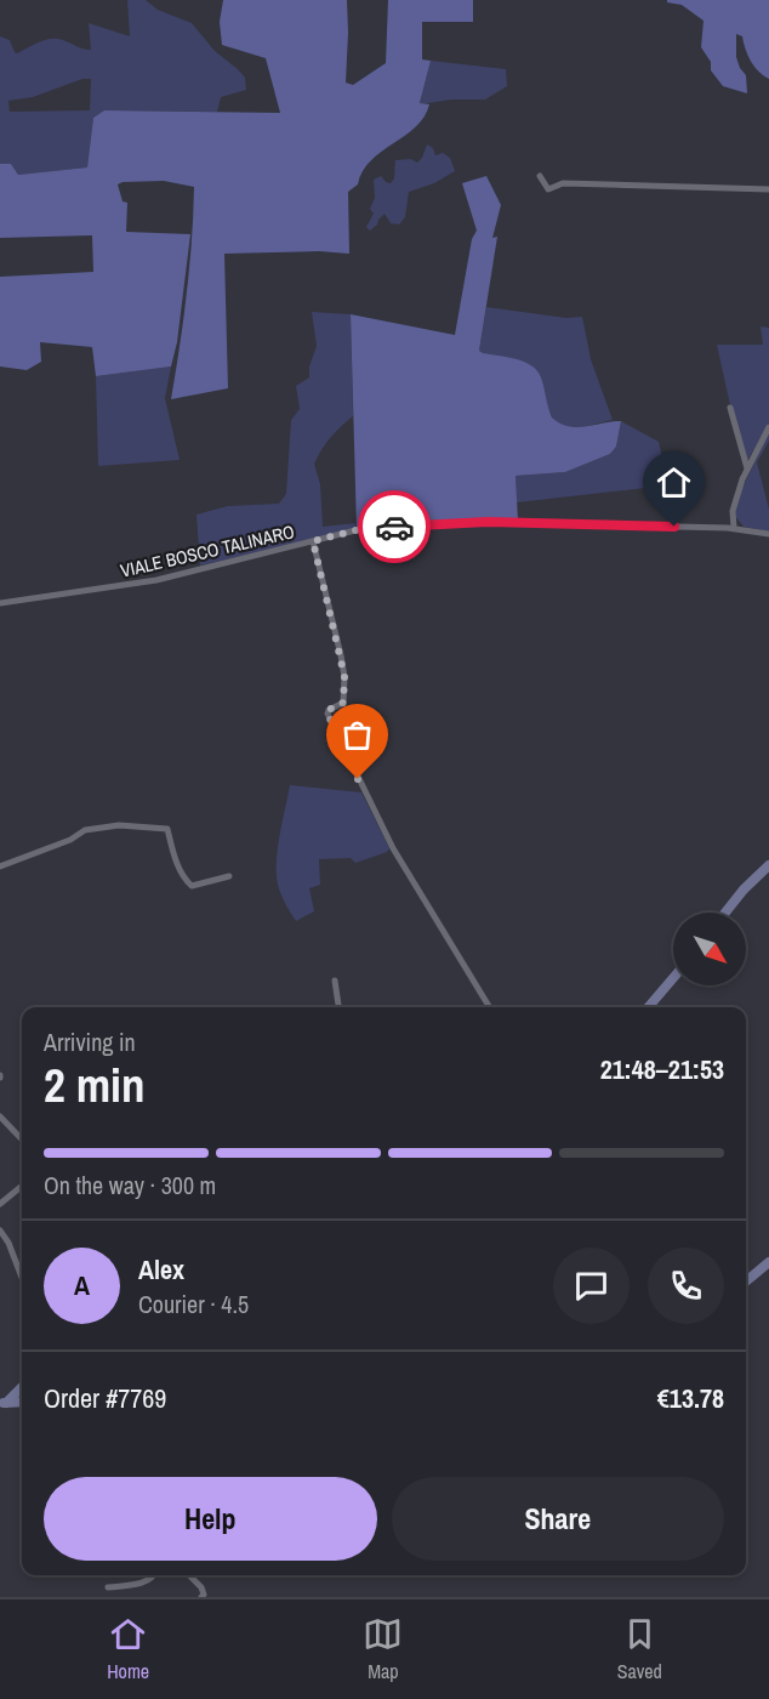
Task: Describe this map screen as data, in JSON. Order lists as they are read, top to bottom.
{
  "streets": {
    "street": ["VIALE BOSCO TALINARO"]
  },
  "north": "bottom right",
  "page": {
    "heading": ["2 min", "Arriving in", "21:48–21:53"],
    "panel": [
      "Alex",
      "Courier · 4.5",
      "Order #7769",
      "€13.78"
    ],
    "bar": "On the way · 300 m",
    "round": "A",
    "buttons": ["Help", "Share"],
    "tabs": ["Home", "Map", "Saved"]
  }
}
